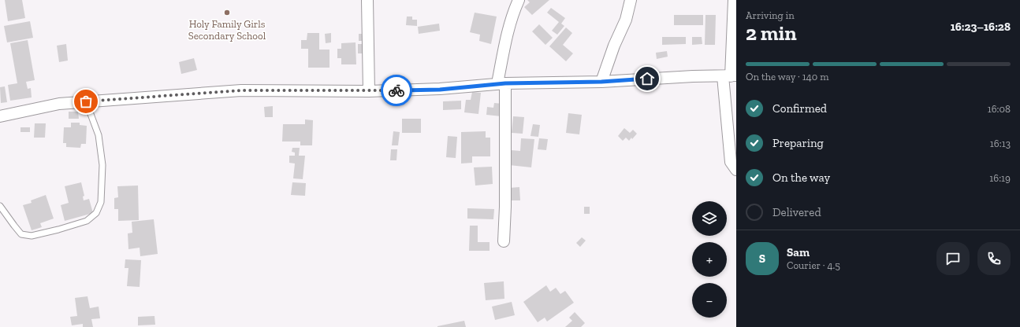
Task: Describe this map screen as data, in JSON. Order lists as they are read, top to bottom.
{
  "places": ["Holy Family Girls Secondary School"],
  "page": {
    "heading": ["2 min", "Arriving in", "16:23–16:28"],
    "panel": ["Sam", "Courier · 4.5"],
    "bar": "On the way · 140 m",
    "list": [
      ["Confirmed", "16:08"],
      ["Preparing", "16:13"],
      ["On the way", "16:19"],
      "Delivered"
    ],
    "map_buttons": ["+", "−"],
    "round": "S"
  }
}
